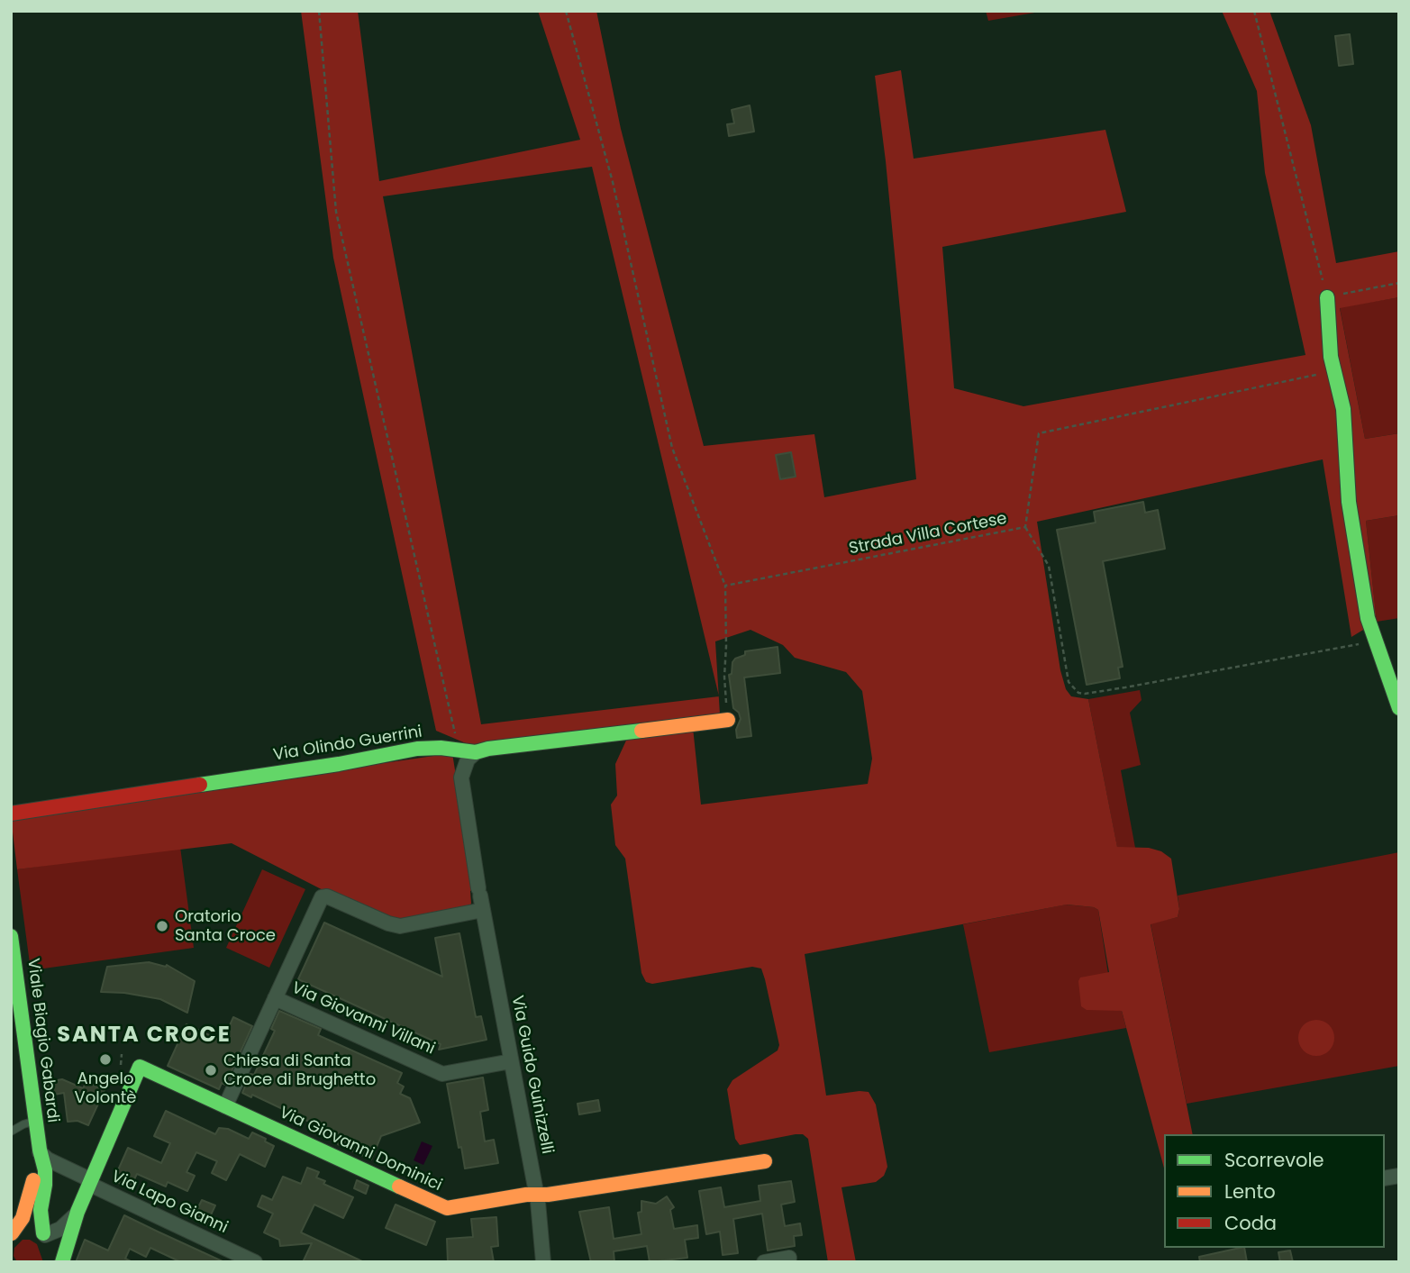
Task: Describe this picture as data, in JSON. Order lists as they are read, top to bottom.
{
  "streets": {
    "street": [
      "Via Olindo Guerrini",
      "Via Giovanni Villani",
      "Viale Biagio Gabardi",
      "Via Guido Guinizzelli",
      "Via Giovanni Dominici",
      "Via Lapo Gianni"
    ],
    "path": ["Strada Villa Cortese"]
  },
  "crossings": [
    ["Via Olindo Guerrini", "Via Guido Guinizzelli"],
    ["Via Giovanni Villani", "Via Guido Guinizzelli"],
    ["Viale Biagio Gabardi", "Via Lapo Gianni"],
    ["Via Guido Guinizzelli", "Via Giovanni Dominici"],
    ["Via Giovanni Dominici", "Via Lapo Gianni"]
  ],
  "districts": ["SANTA CROCE"],
  "places": ["Oratorio Santa Croce", "Angelo Volontè", "Chiesa di Santa Croce di Brughetto"],
  "legend": ["Scorrevole", "Lento", "Coda"]
}
